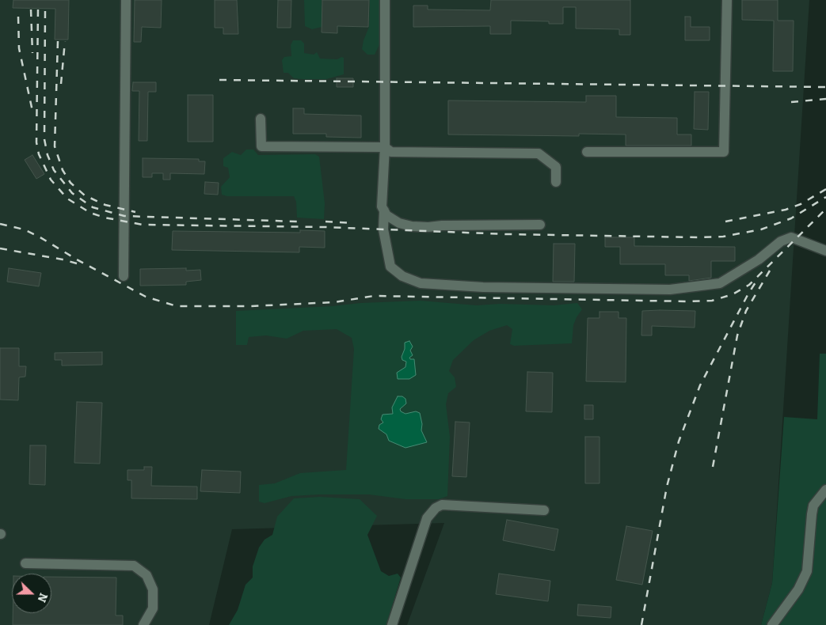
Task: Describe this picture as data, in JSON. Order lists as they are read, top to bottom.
{
  "north": "right"
}
